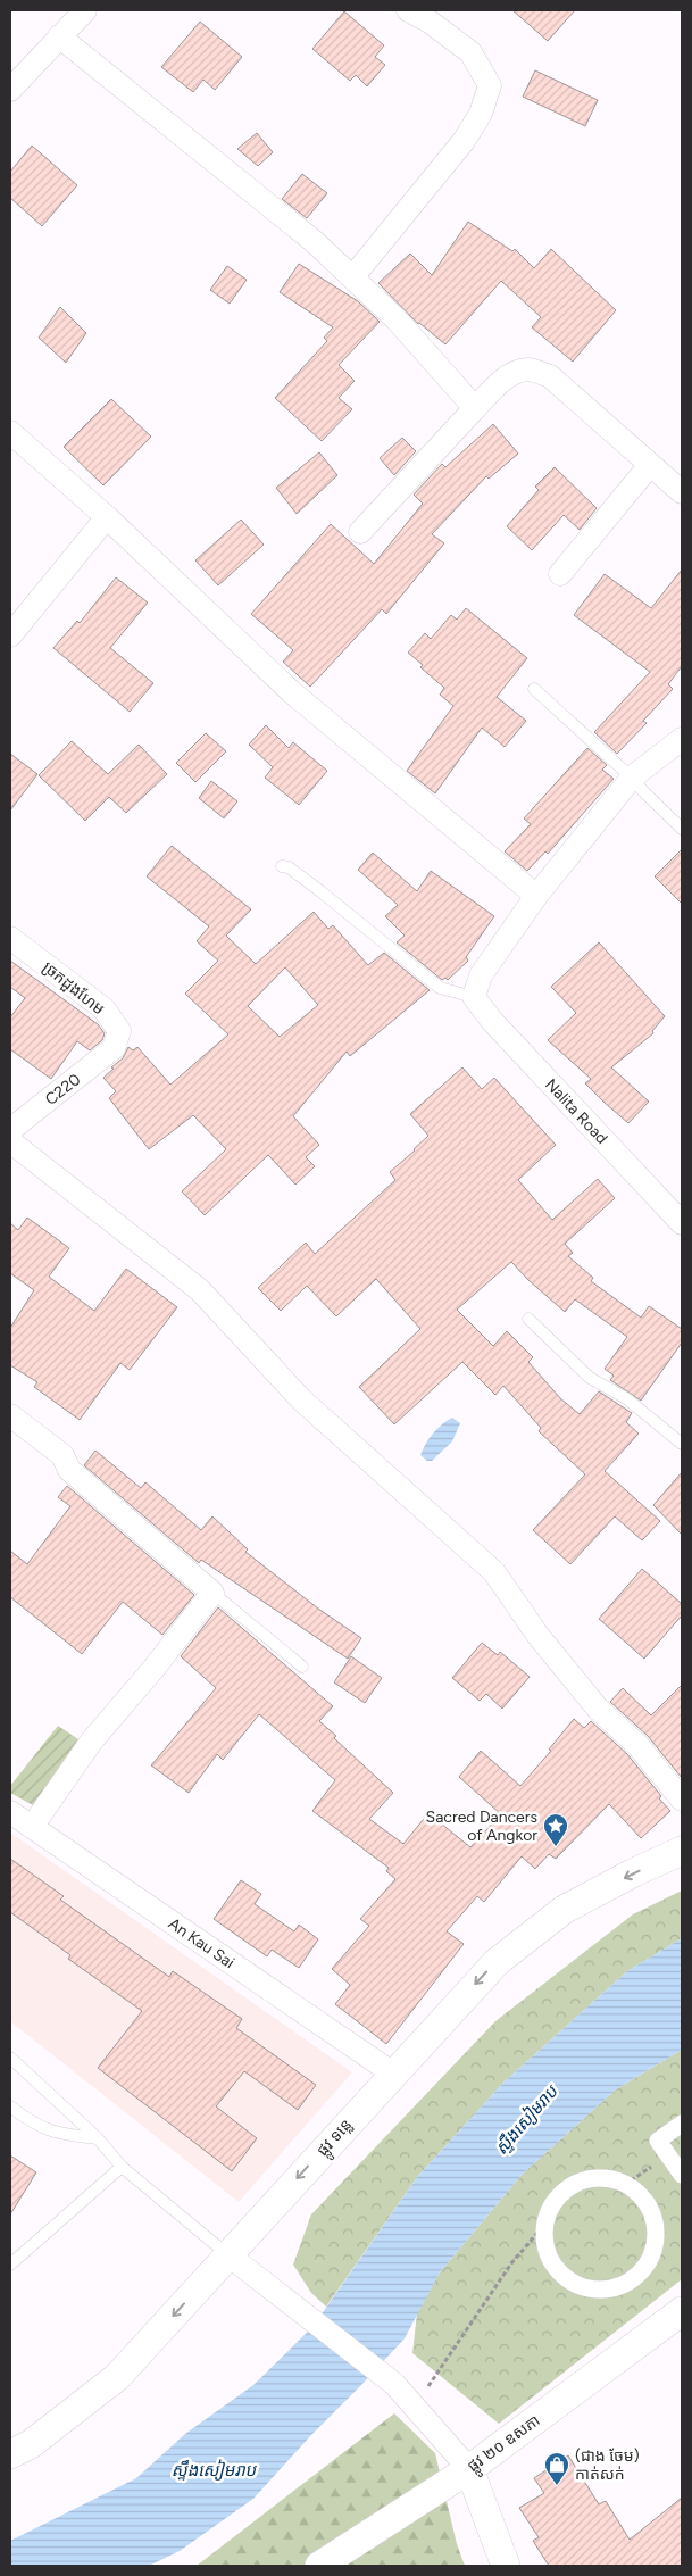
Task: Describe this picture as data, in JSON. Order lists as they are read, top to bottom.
{
  "streets": {
    "street": [
      "ច្រកដួងហែម",
      "C220",
      "Nalita Road",
      "An Kau Sai",
      "ផ្លូវ ទន្លេ",
      "ផ្លូវ ២០ ឧសភា"
    ]
  },
  "crossings": [
    ["ច្រកដួងហែម", "C220"],
    ["An Kau Sai", "ផ្លូវ ទន្លេ"]
  ],
  "one_way": ["ផ្លូវ ទន្លេ"],
  "water": ["ស្ទឹងសៀមរាប"],
  "places": {
    "place": ["Sacred Dancers of Angkor"],
    "shop": ["(ជាង ចែម) កាត់សក់"]
  }
}
